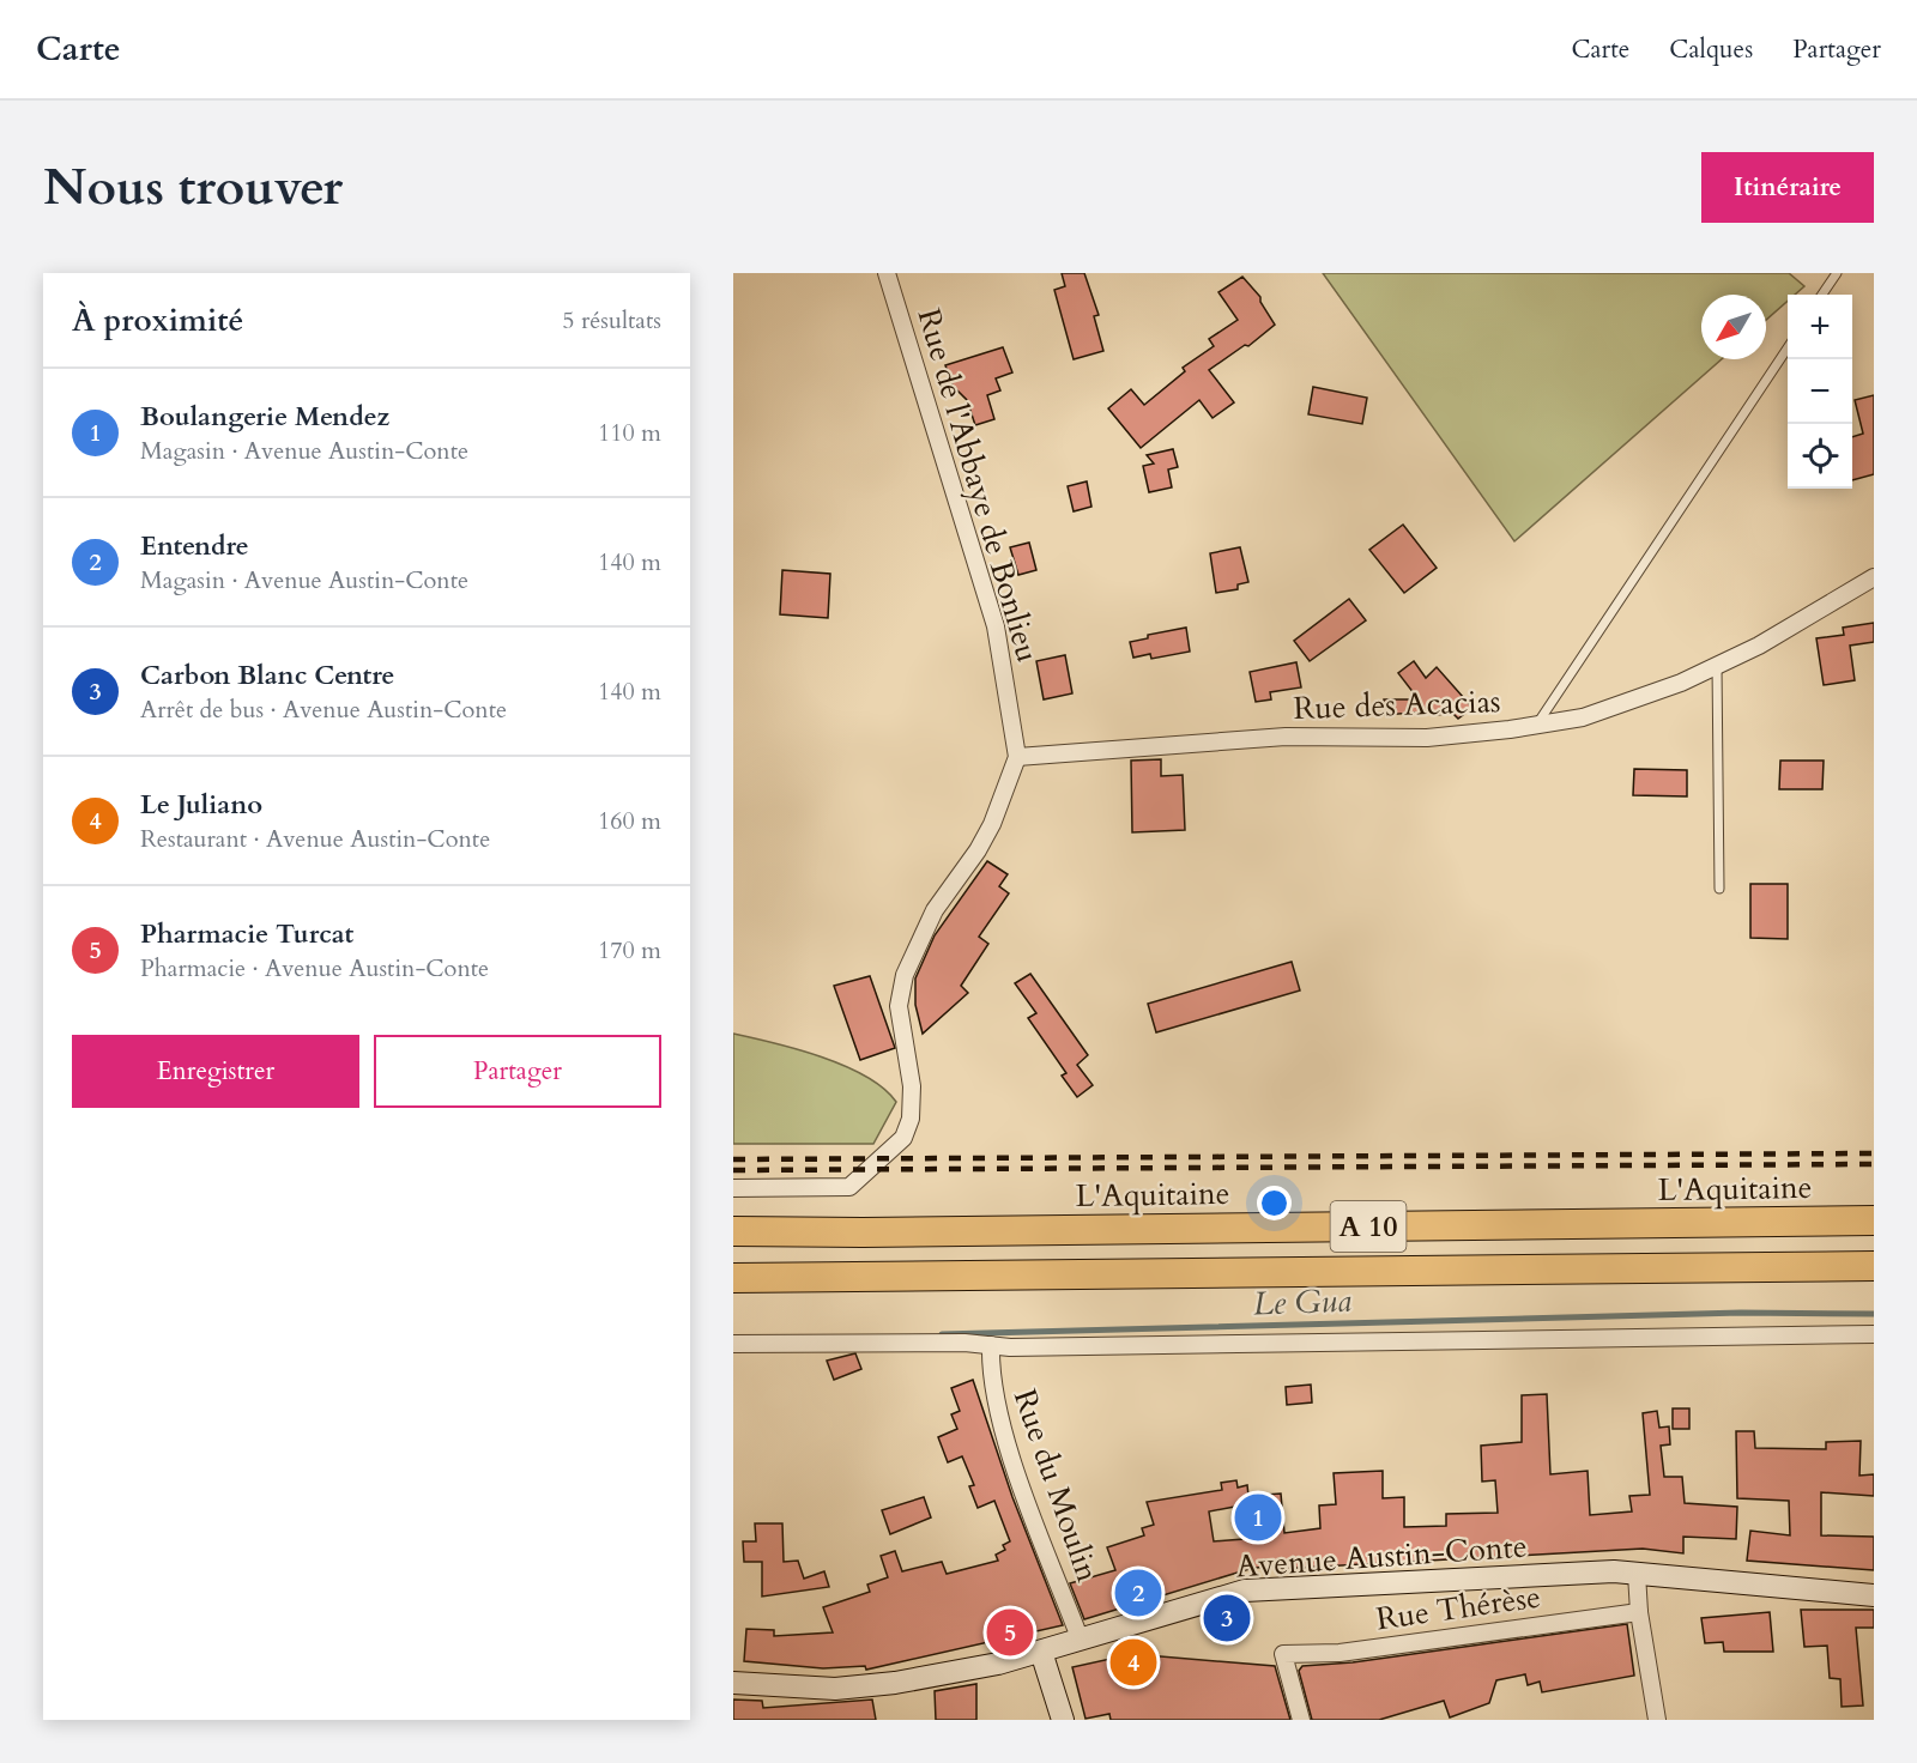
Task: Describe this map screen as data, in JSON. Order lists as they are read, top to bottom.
{
  "streets": {
    "highway": ["L'Aquitaine", "A 10"],
    "main road": ["Avenue Austin-Conte"],
    "street": [
      "Rue de l'Abbaye de Bonlieu",
      "Rue des Acacias",
      "Rue du Moulin",
      "Rue Thérèse"
    ]
  },
  "crossings": [
    ["Rue de l'Abbaye de Bonlieu", "Rue des Acacias"],
    ["Rue du Moulin", "Avenue Austin-Conte"]
  ],
  "water": ["Le Gua"],
  "north": "bottom left",
  "page": {
    "header": "Carte",
    "nav": ["Carte", "Calques", "Partager"],
    "buttons": [
      "Itinéraire",
      ["Enregistrer", "Partager"]
    ],
    "title": "Nous trouver",
    "heading": ["À proximité", "5 résultats"],
    "map_buttons": ["+", "−"],
    "list": [
      {
        "mark": "1",
        "name": "Boulangerie Mendez",
        "note": "Magasin · Avenue Austin-Conte",
        "value": "110 m"
      },
      {
        "mark": "2",
        "name": "Entendre",
        "note": "Magasin · Avenue Austin-Conte",
        "value": "140 m"
      },
      {
        "mark": "3",
        "name": "Carbon Blanc Centre",
        "note": "Arrêt de bus · Avenue Austin-Conte",
        "value": "140 m"
      },
      {
        "mark": "4",
        "name": "Le Juliano",
        "note": "Restaurant · Avenue Austin-Conte",
        "value": "160 m"
      },
      {
        "mark": "5",
        "name": "Pharmacie Turcat",
        "note": "Pharmacie · Avenue Austin-Conte",
        "value": "170 m"
      }
    ],
    "pins": [
      "1",
      "2",
      "3",
      "5",
      "4"
    ]
  }
}
